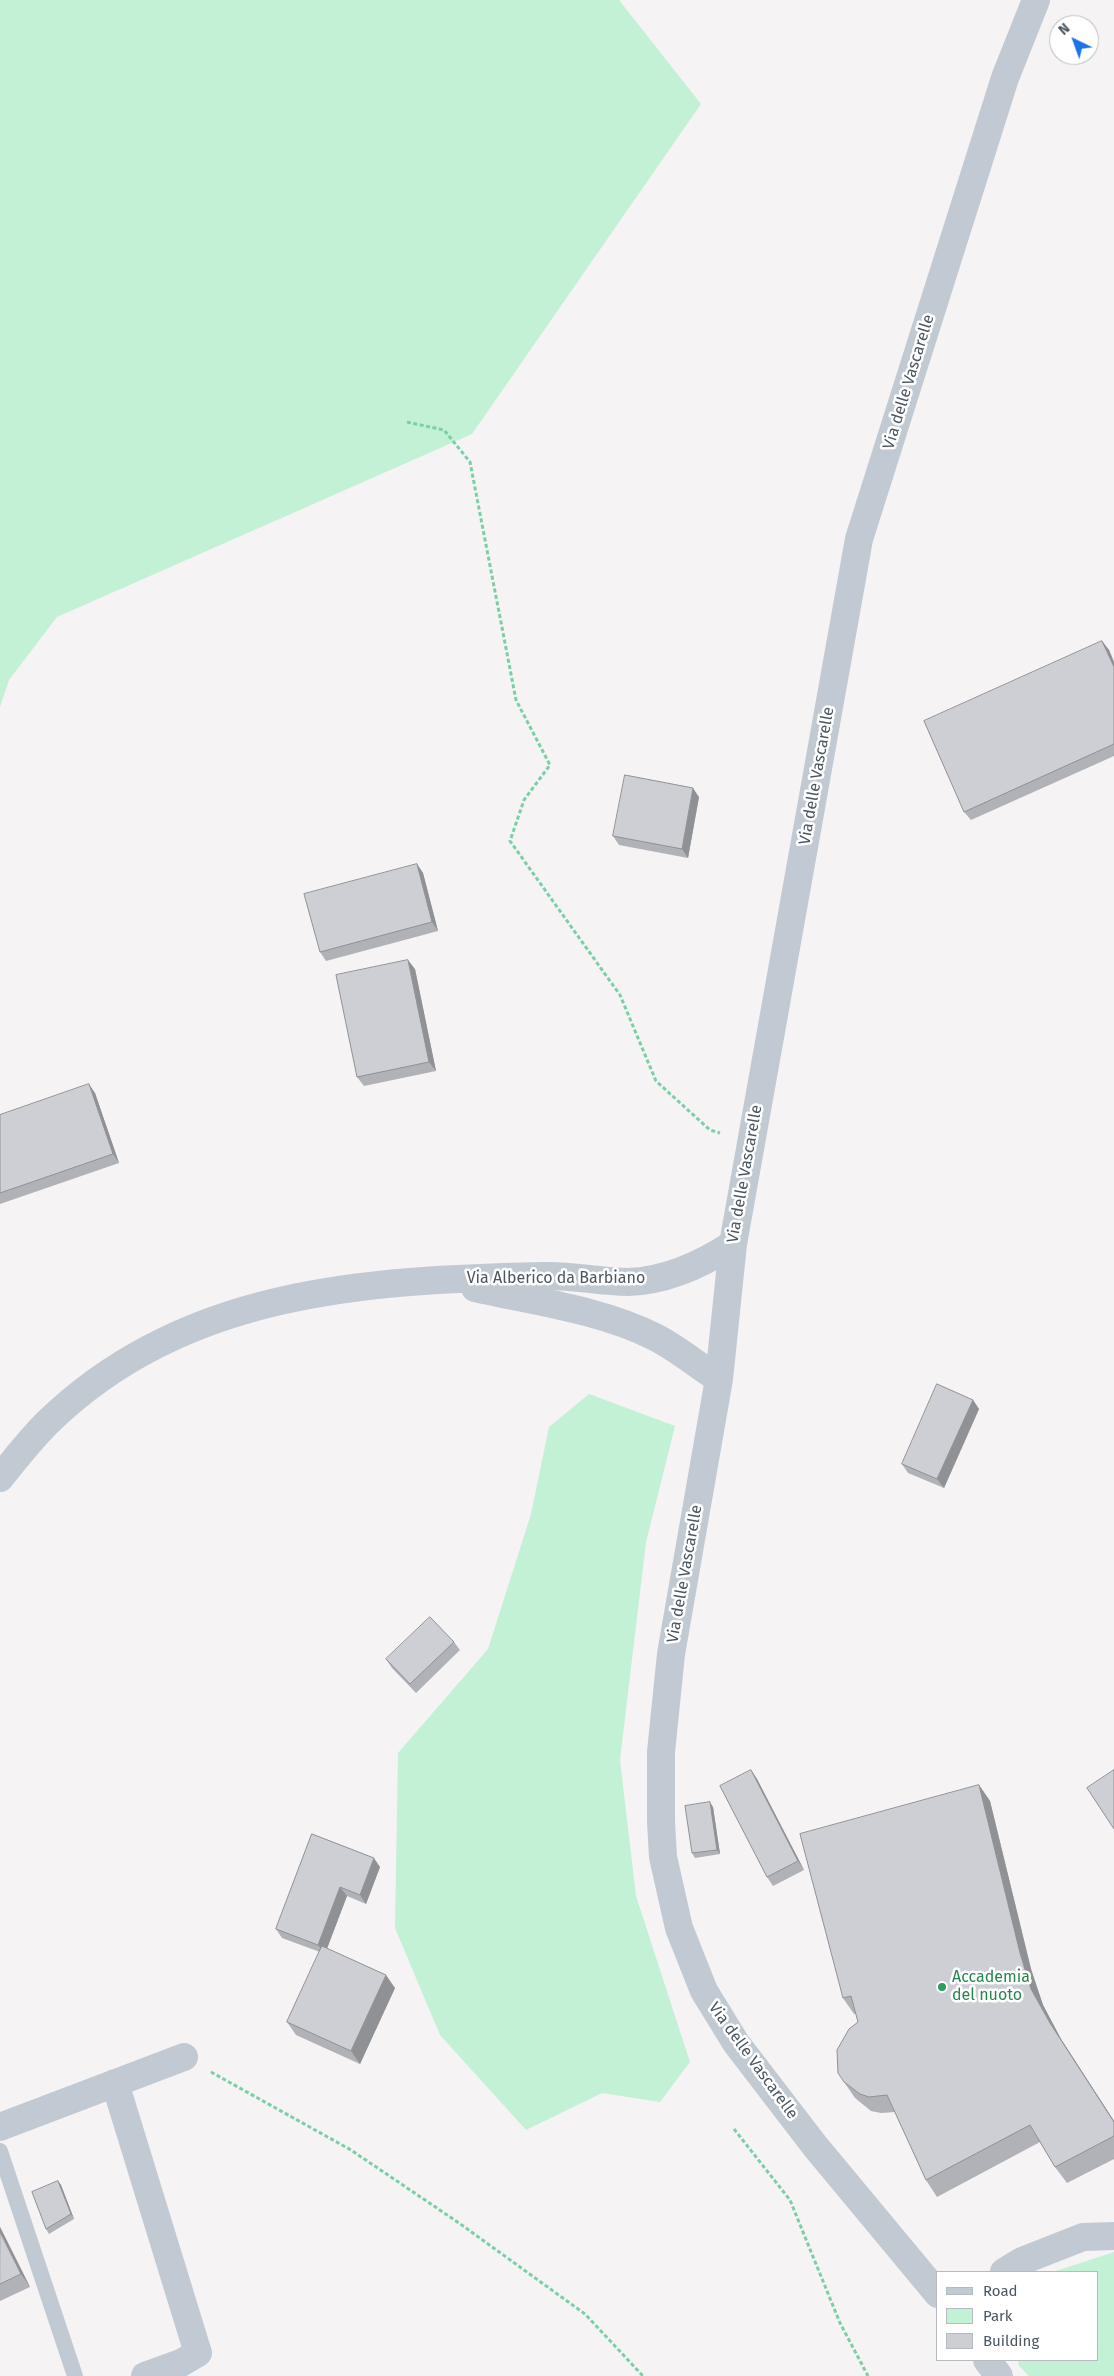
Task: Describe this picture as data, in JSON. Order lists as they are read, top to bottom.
{
  "streets": {
    "street": ["Via delle Vascarelle", "Via Alberico da Barbiano"]
  },
  "crossings": [
    ["Via delle Vascarelle", "Via Alberico da Barbiano"]
  ],
  "places": ["Accademia del nuoto"],
  "legend": ["Road", "Park", "Building"],
  "north": "top left"
}
